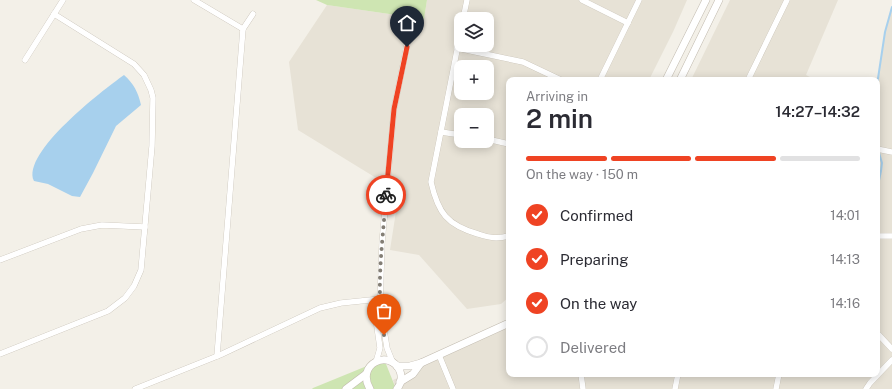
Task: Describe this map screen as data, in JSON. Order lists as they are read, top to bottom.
{
  "page": {
    "map_buttons": ["+", "−"],
    "heading": ["2 min", "Arriving in", "14:27–14:32"],
    "bar": "On the way · 150 m",
    "list": [
      ["Confirmed", "14:01"],
      ["Preparing", "14:13"],
      ["On the way", "14:16"],
      "Delivered"
    ]
  }
}
